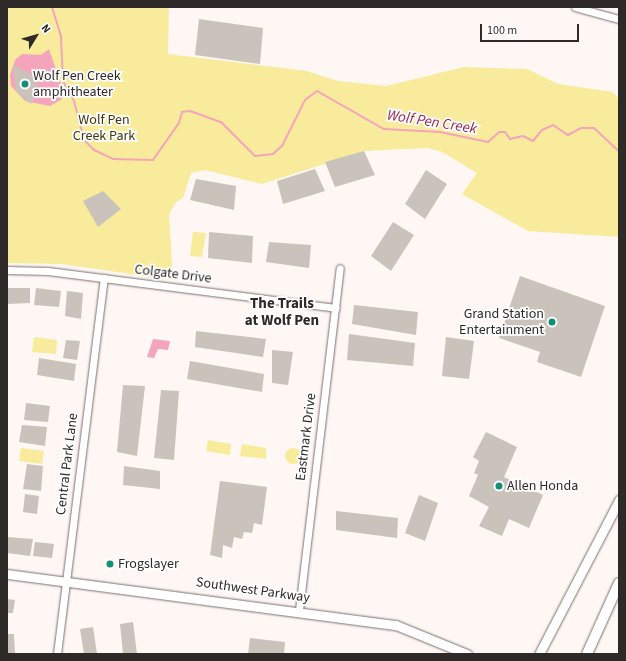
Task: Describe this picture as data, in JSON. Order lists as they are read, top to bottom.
{
  "streets": {
    "main road": ["Southwest Parkway"],
    "street": ["Colgate Drive", "Eastmark Drive", "Central Park Lane"]
  },
  "crossings": [
    ["Colgate Drive", "Eastmark Drive"],
    ["Colgate Drive", "Central Park Lane"],
    ["Eastmark Drive", "Southwest Parkway"],
    ["Central Park Lane", "Southwest Parkway"]
  ],
  "districts": ["The Trails at Wolf Pen"],
  "water": ["Wolf Pen Creek"],
  "parks": ["Wolf Pen Creek Park"],
  "places": [
    "Wolf Pen Creek amphitheater",
    "Grand Station Entertainment",
    "Allen Honda",
    "Frogslayer"
  ],
  "scale_bar": "100 m",
  "north": "top right"
}
